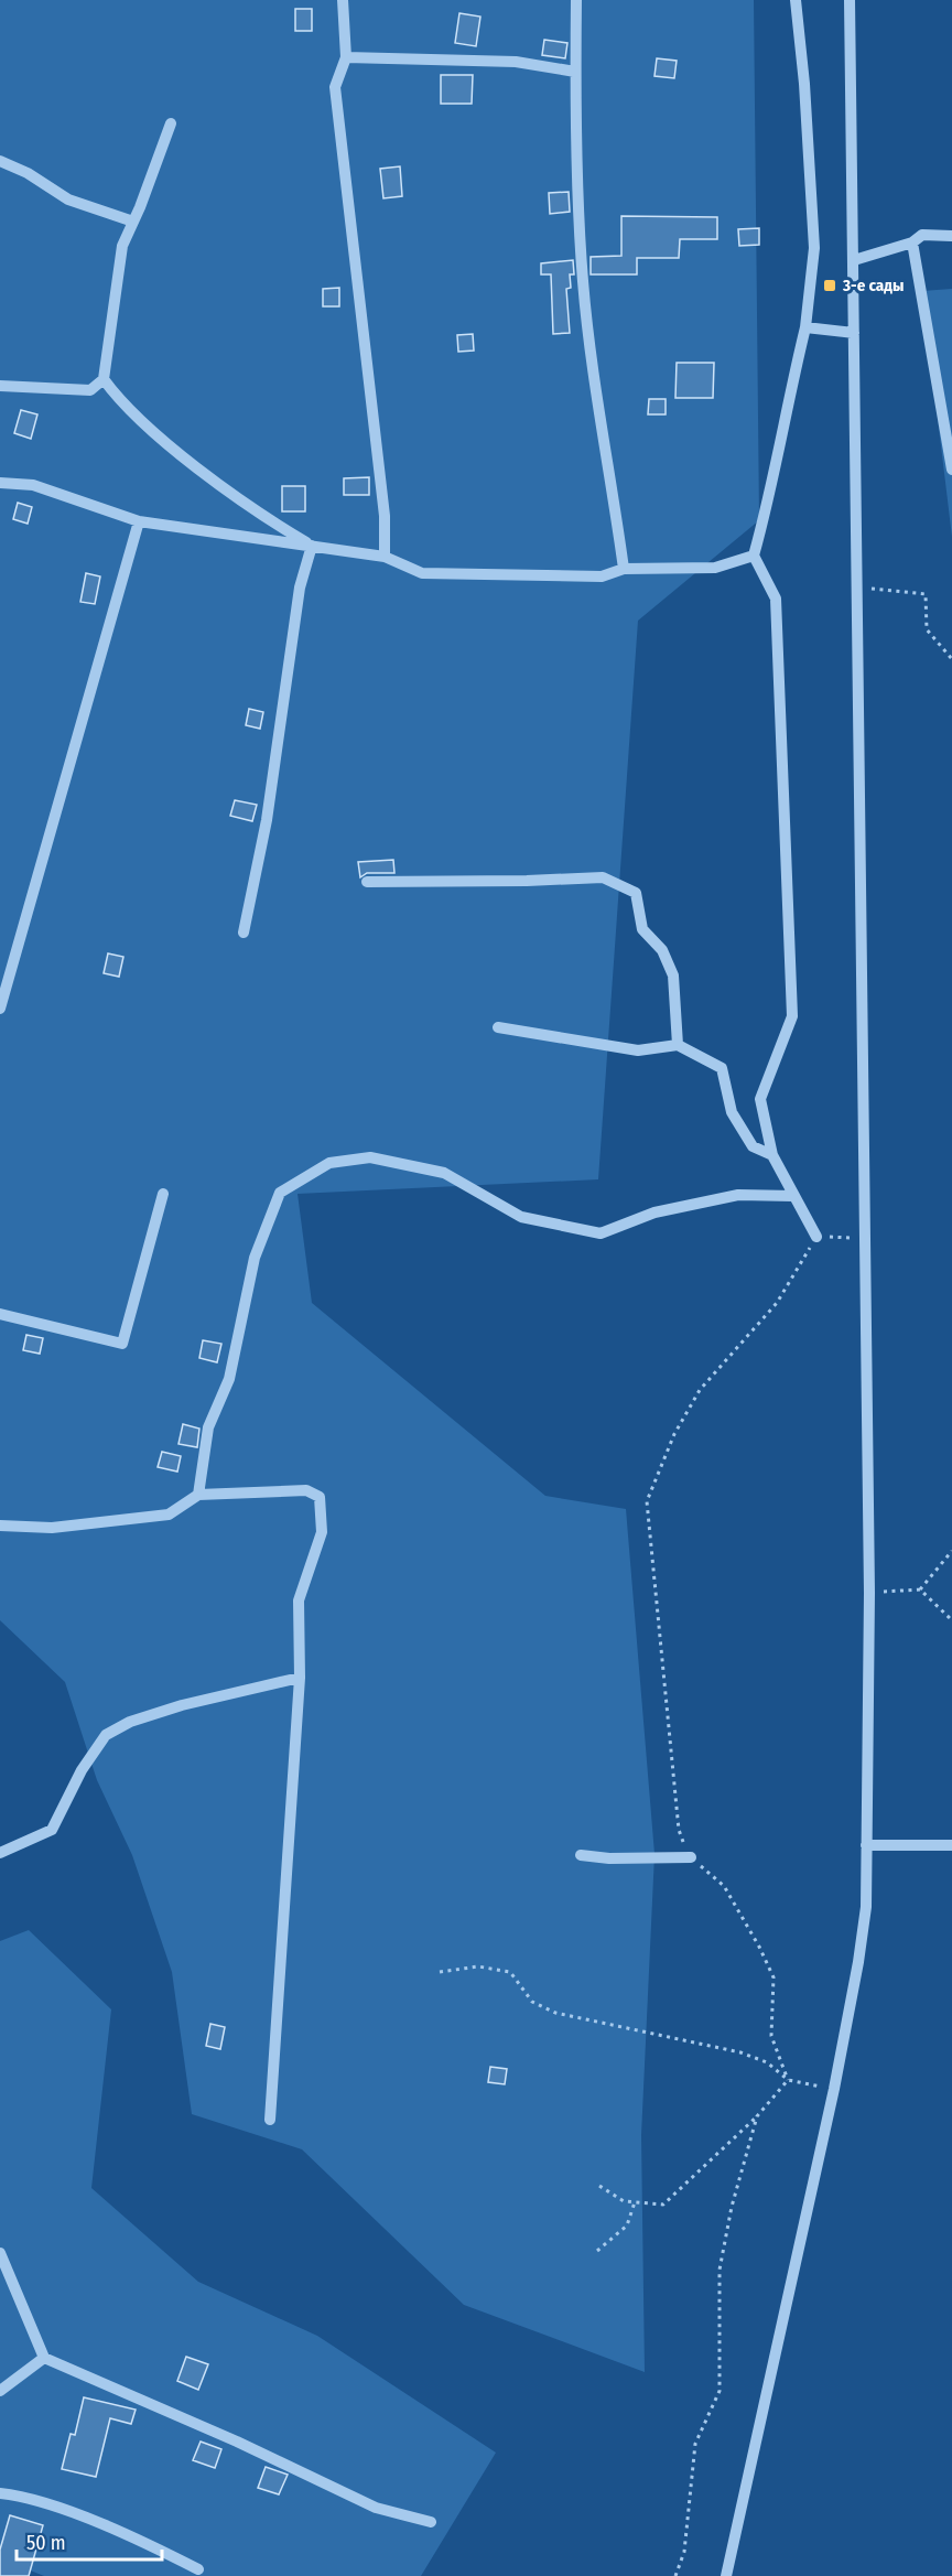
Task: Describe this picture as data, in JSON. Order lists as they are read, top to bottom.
{
  "places": {
    "transit": ["3-е сады"]
  },
  "scale_bar": "50 m"
}
